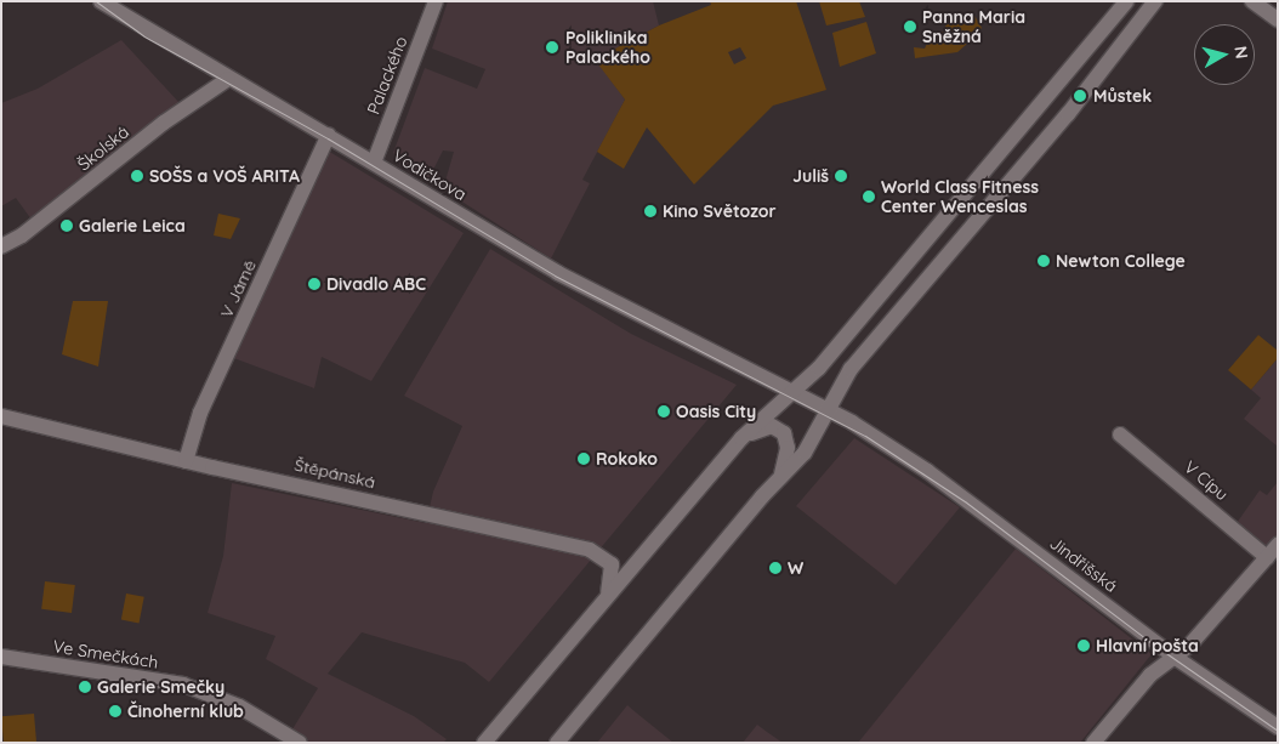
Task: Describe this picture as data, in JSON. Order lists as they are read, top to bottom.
{
  "streets": {
    "street": [
      "Palackého",
      "Školská",
      "Vodičkova",
      "V Jámě",
      "Štěpánská",
      "V Cípu",
      "Jindřišská",
      "Ve Smečkách"
    ]
  },
  "crossings": [
    ["Palackého", "Vodičkova"],
    ["Školská", "Vodičkova"],
    ["Vodičkova", "V Jámě"],
    ["Vodičkova", "Jindřišská"],
    ["V Jámě", "Štěpánská"]
  ],
  "places": [
    "Panna Maria Sněžná",
    "Poliklinika Palackého",
    "Můstek",
    "SOŠS a VOŠ ARITA",
    "Juliš",
    "World Class Fitness Center Wenceslas",
    "Kino Světozor",
    "Galerie Leica",
    "Newton College",
    "Divadlo ABC",
    "Oasis City",
    "Rokoko",
    "W",
    "Hlavní pošta",
    "Galerie Smečky",
    "Činoherní klub"
  ],
  "north": "right"
}
